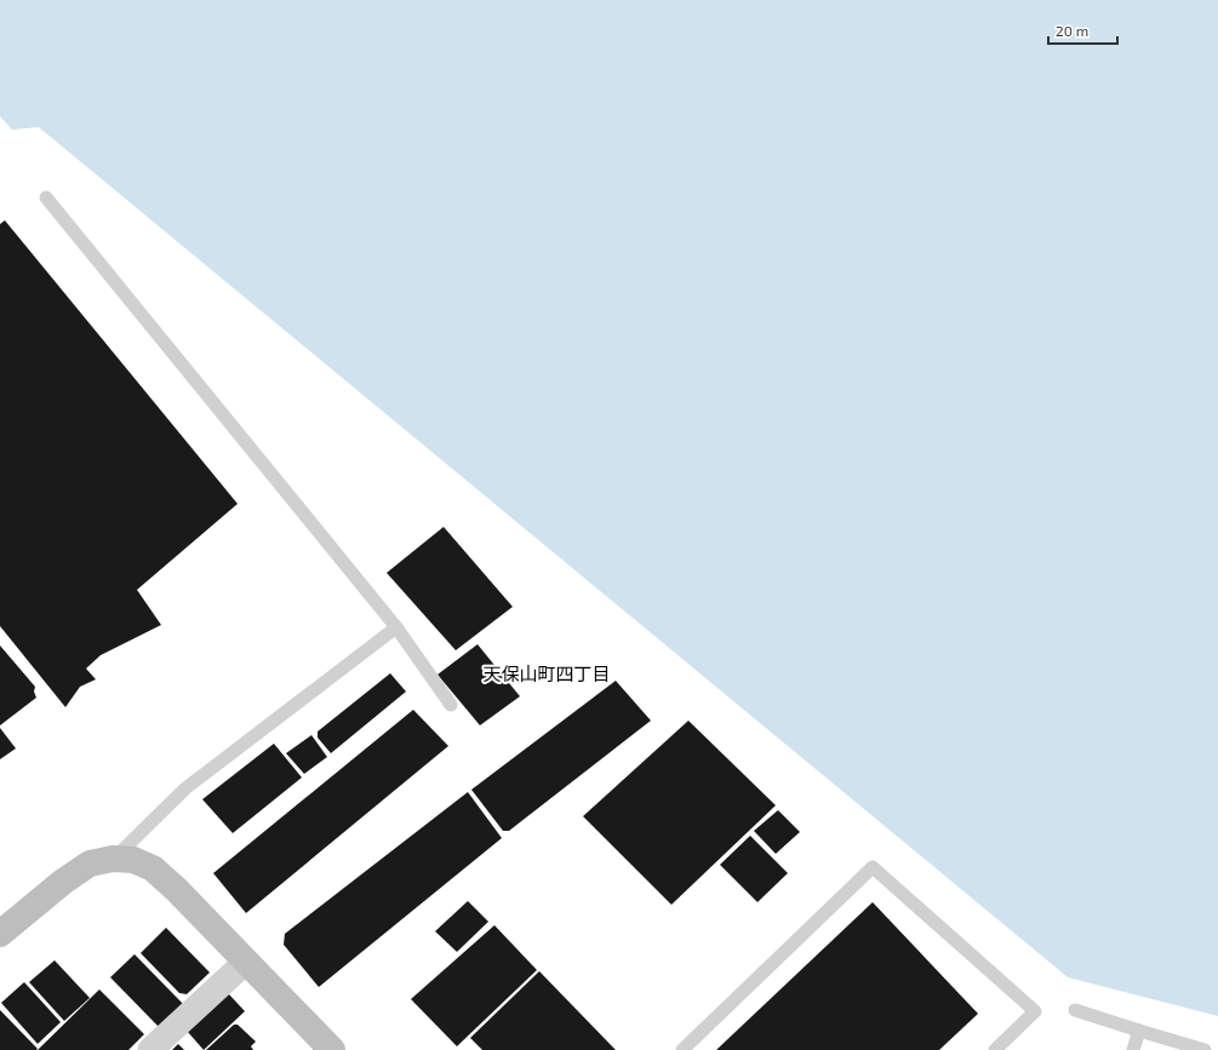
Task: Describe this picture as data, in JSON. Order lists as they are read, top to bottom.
{
  "districts": ["天保山町四丁目"],
  "scale_bar": "20 m"
}
